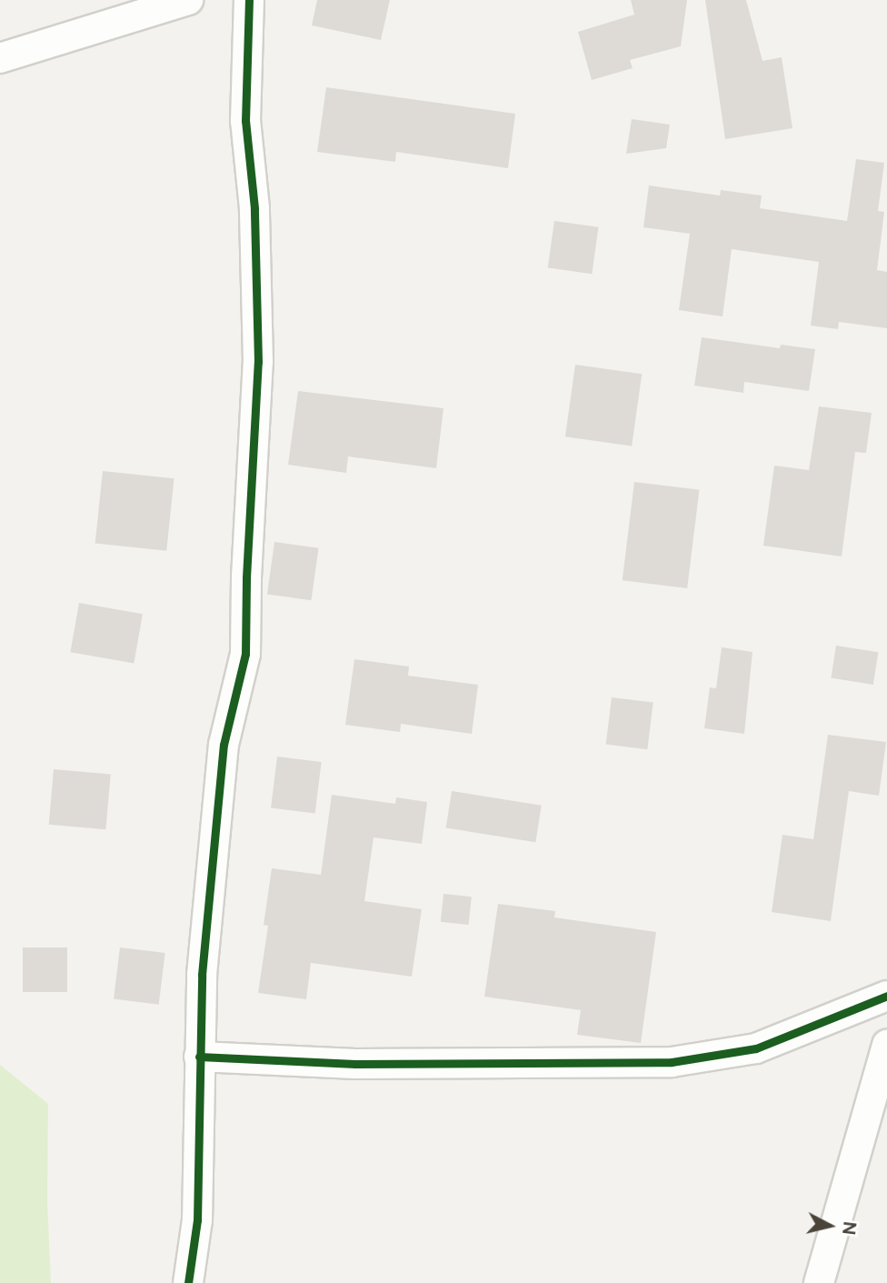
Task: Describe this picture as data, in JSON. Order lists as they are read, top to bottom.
{
  "north": "right"
}
